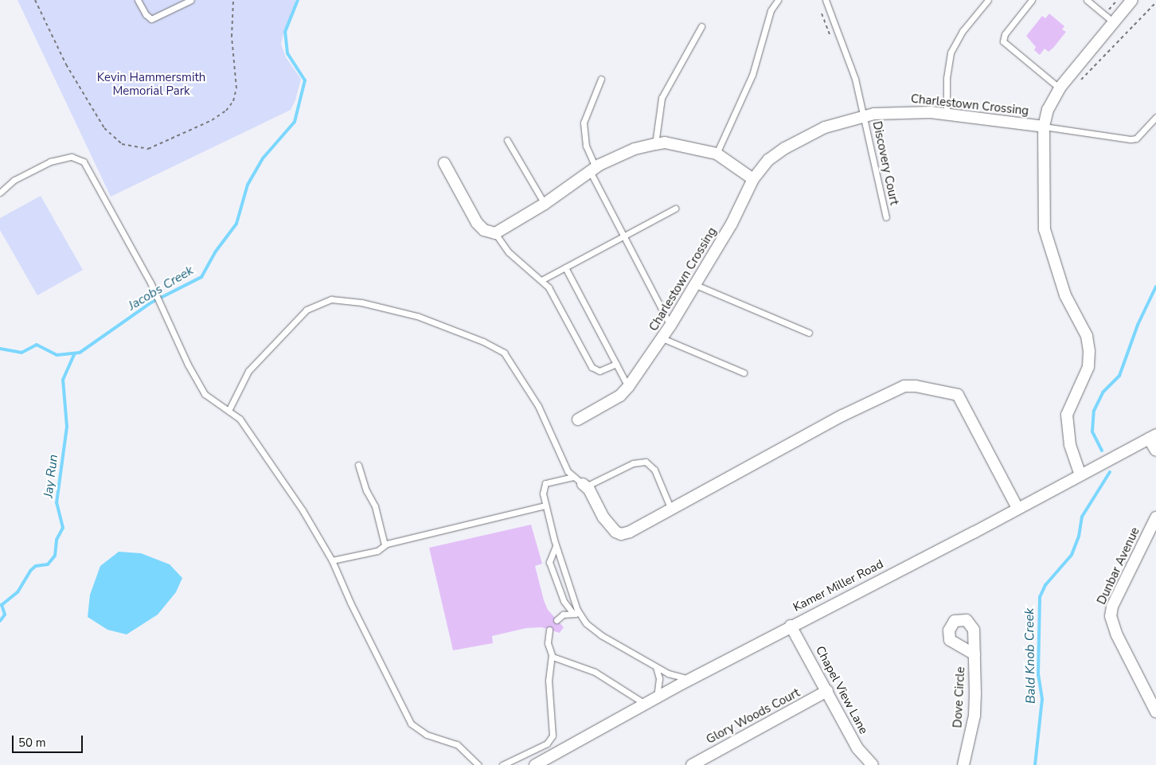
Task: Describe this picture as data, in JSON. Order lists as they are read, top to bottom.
{
  "streets": {
    "street": [
      "Charlestown Crossing",
      "Dunbar Avenue",
      "Kamer Miller Road",
      "Chapel View Lane",
      "Dove Circle",
      "Glory Woods Court"
    ],
    "lane": ["Discovery Court"]
  },
  "crossings": [
    ["Charlestown Crossing", "Discovery Court"],
    ["Kamer Miller Road", "Chapel View Lane"],
    ["Chapel View Lane", "Glory Woods Court"]
  ],
  "water": ["Jacobs Creek", "Jay Run", "Bald Knob Creek"],
  "parks": ["Kevin Hammersmith Memorial Park"],
  "scale_bar": "50 m"
}
